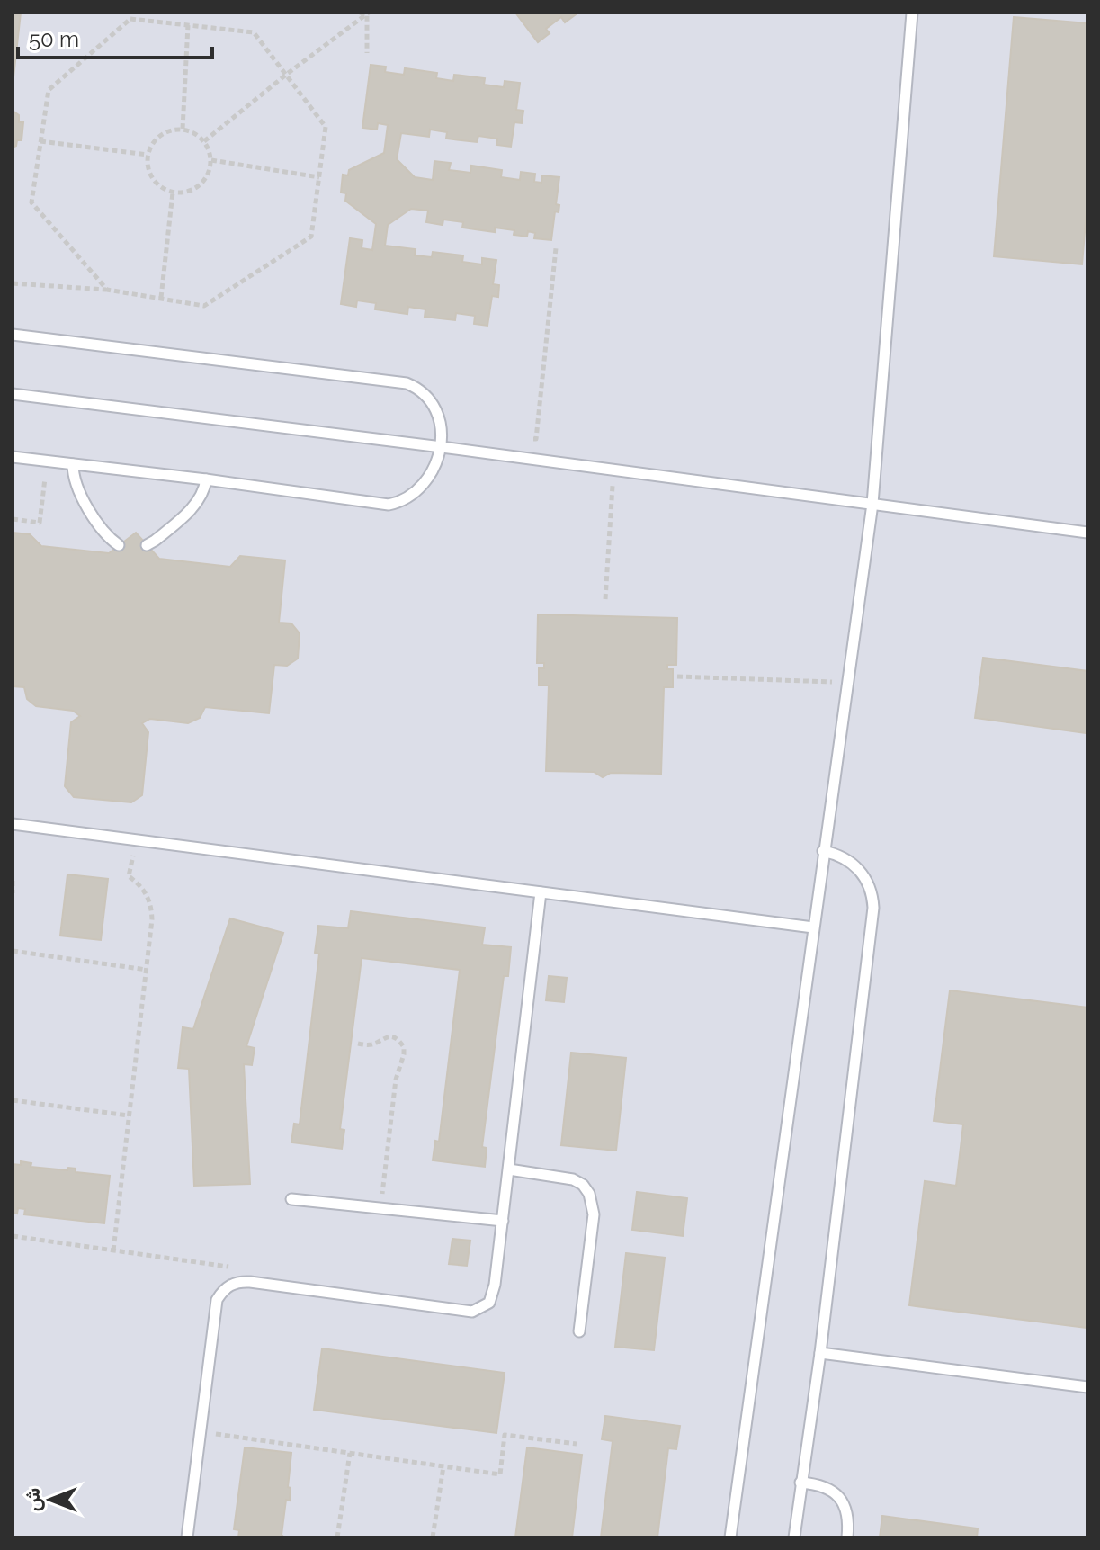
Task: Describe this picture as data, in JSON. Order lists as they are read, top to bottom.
{
  "scale_bar": "50 m",
  "north": "left"
}
